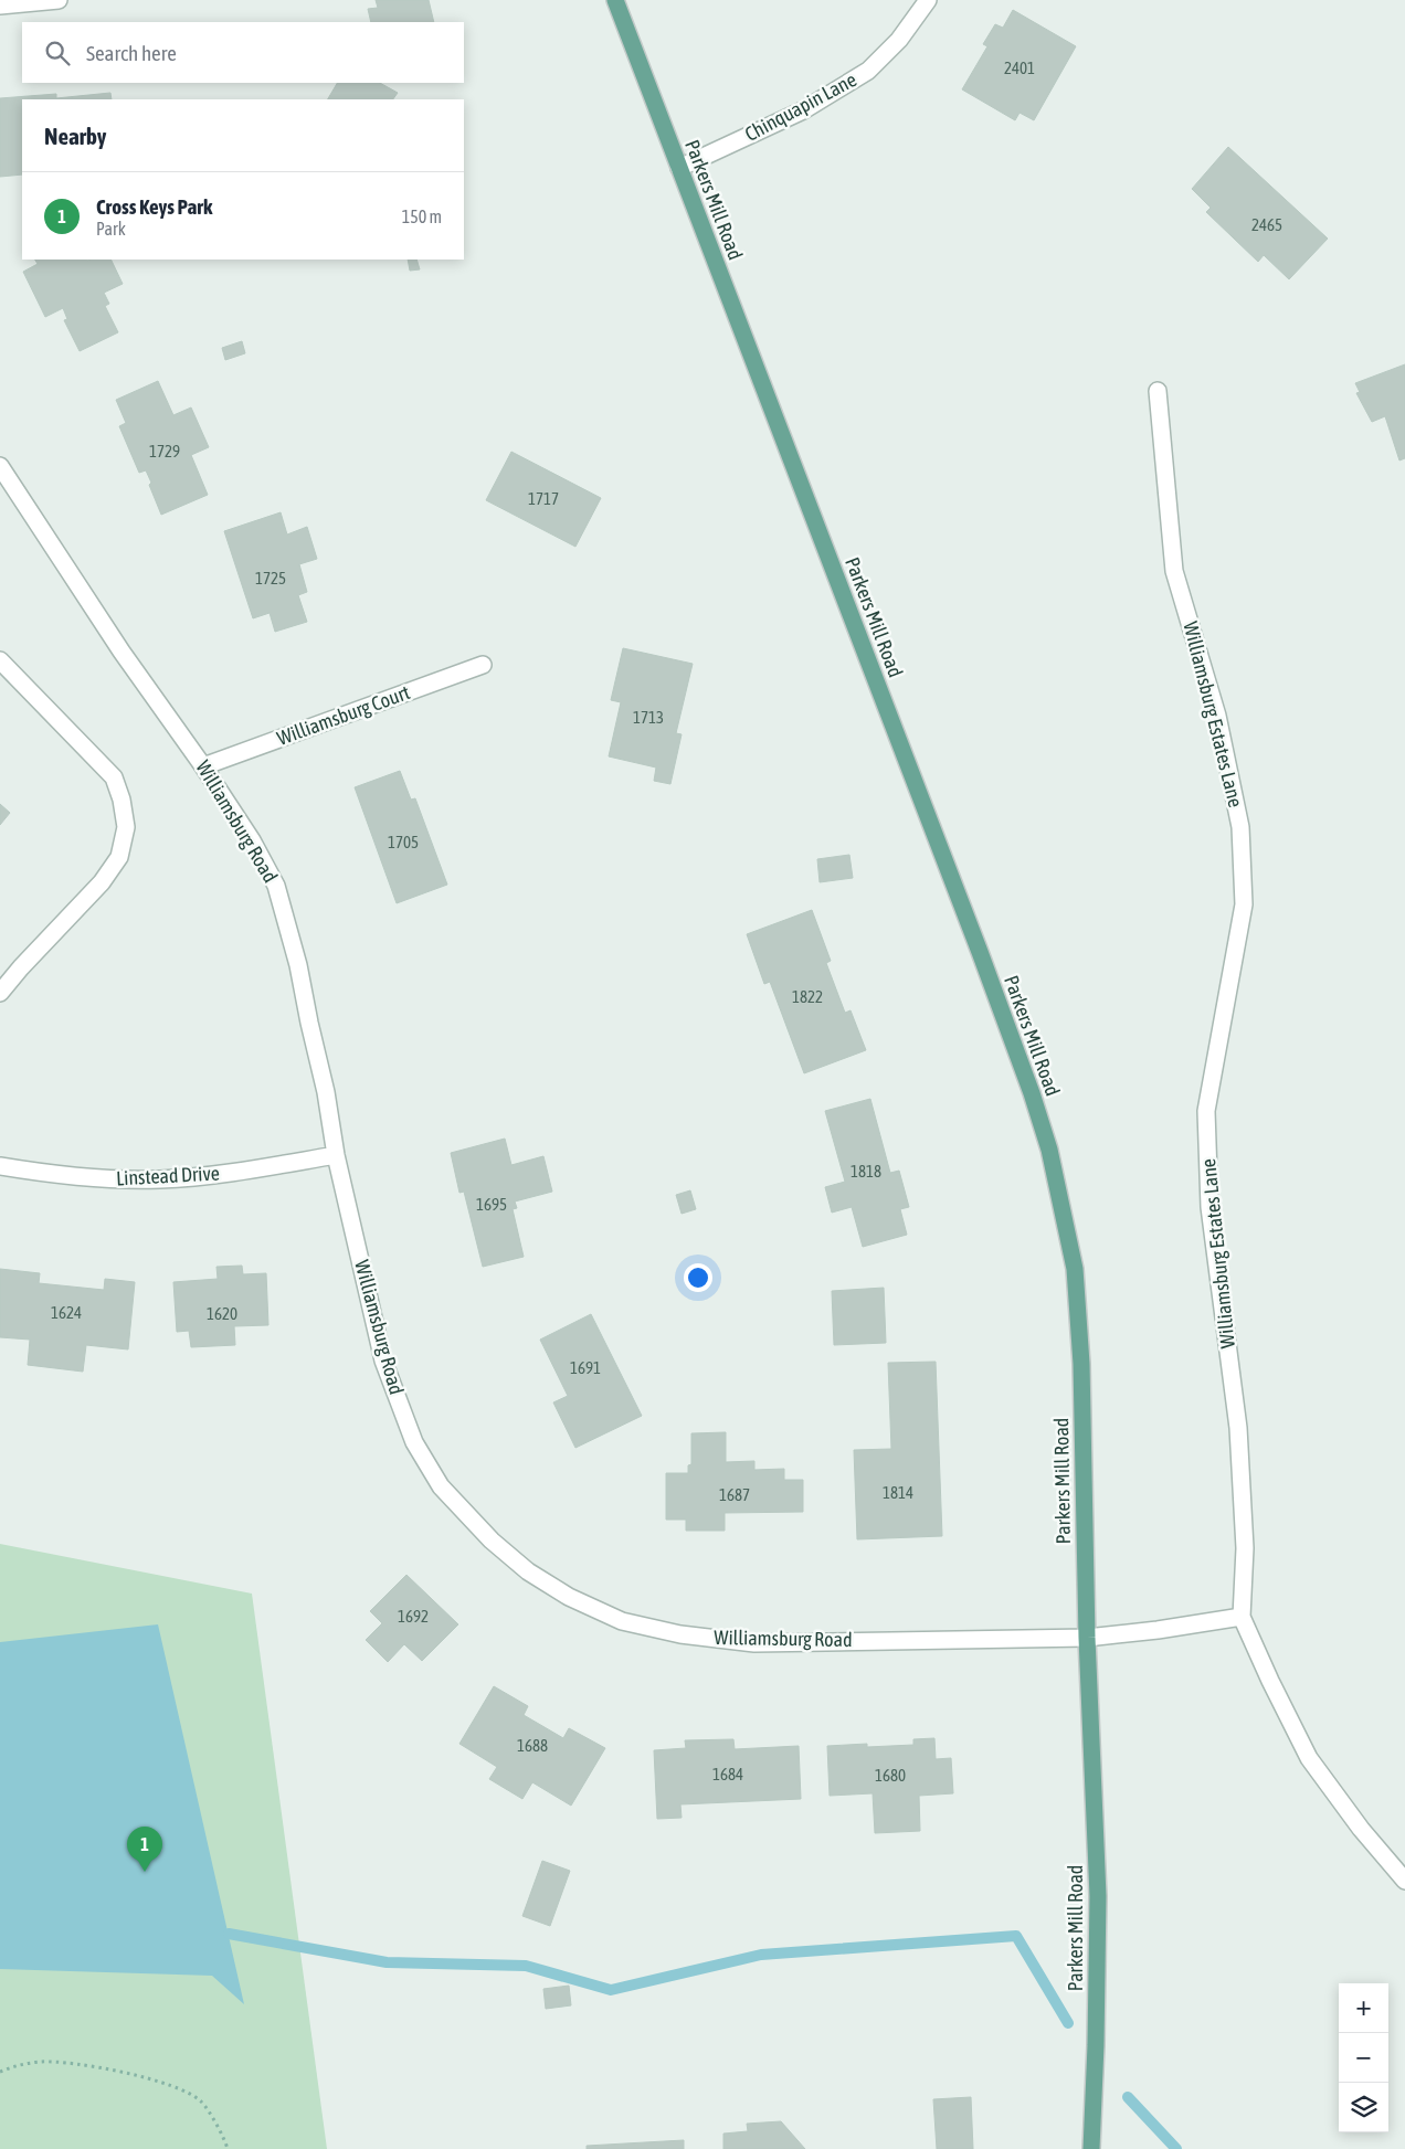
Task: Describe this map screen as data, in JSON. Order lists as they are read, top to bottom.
{
  "streets": {
    "main road": ["Parkers Mill Road"],
    "street": [
      "Chinquapin Lane",
      "Williamsburg Estates Lane",
      "Williamsburg Court",
      "Williamsburg Road",
      "Linstead Drive"
    ]
  },
  "crossings": [
    ["Chinquapin Lane", "Parkers Mill Road"],
    ["Parkers Mill Road", "Williamsburg Road"],
    ["Williamsburg Estates Lane", "Williamsburg Road"],
    ["Williamsburg Court", "Williamsburg Road"],
    ["Williamsburg Road", "Linstead Drive"]
  ],
  "house_numbers": [
    "2401",
    "2465",
    "1729",
    "1717",
    "1725",
    "1713",
    "1705",
    "1822",
    "1818",
    "1695",
    "1624",
    "1620",
    "1691",
    "1814",
    "1687",
    "1692",
    "1688",
    "1684",
    "1680"
  ],
  "page": {
    "search": "Search here",
    "heading": "Nearby",
    "list": [
      {
        "mark": "1",
        "name": "Cross Keys Park",
        "note": "Park",
        "value": "150 m"
      }
    ],
    "pins": "1",
    "map_buttons": ["+", "−"]
  }
}
